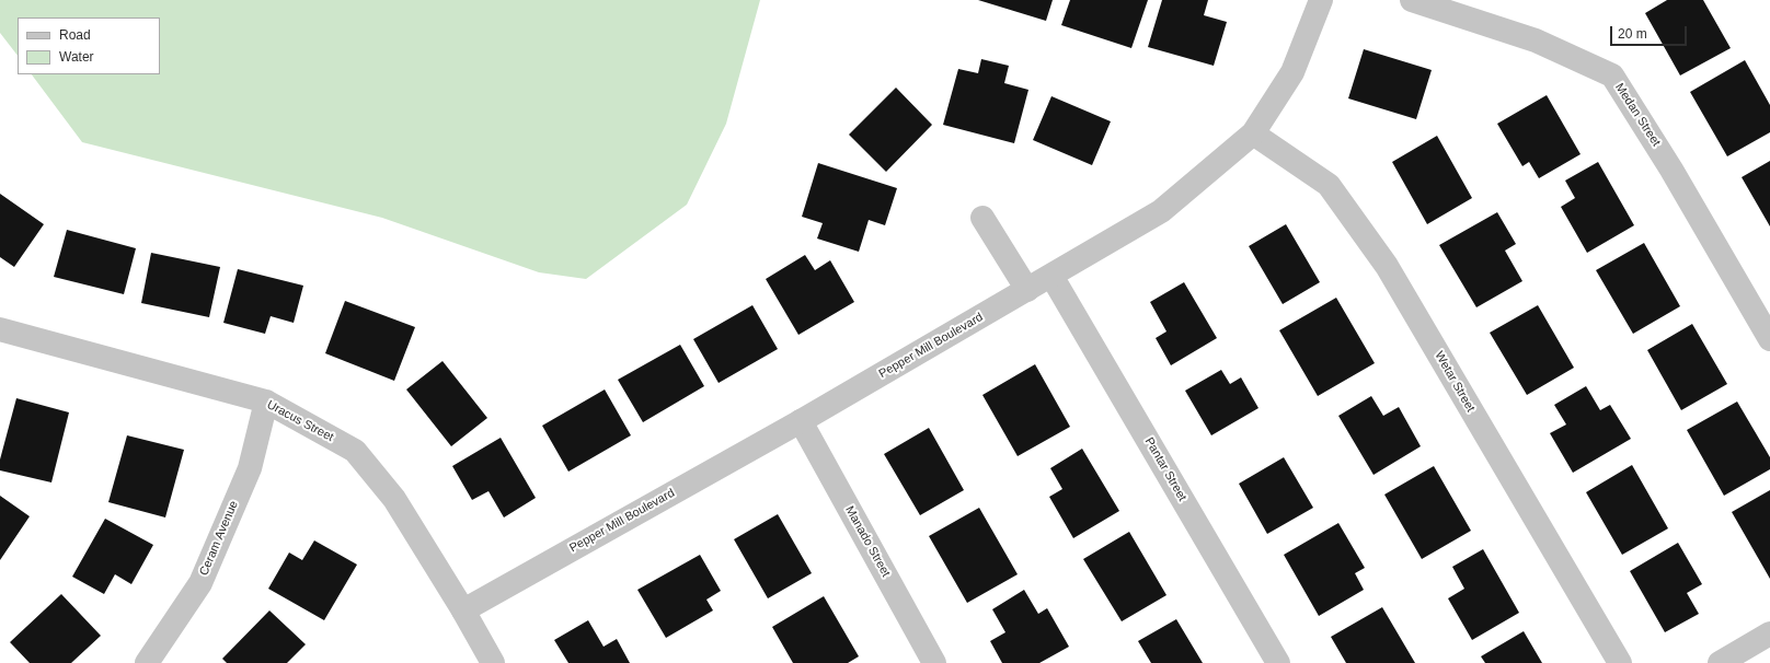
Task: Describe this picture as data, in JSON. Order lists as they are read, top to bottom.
{
  "streets": {
    "street": [
      "Medan Street",
      "Pepper Mill Boulevard",
      "Wetar Street",
      "Uracus Street",
      "Pantar Street",
      "Ceram Avenue",
      "Manado Street"
    ]
  },
  "crossings": [
    ["Pepper Mill Boulevard", "Wetar Street"],
    ["Pepper Mill Boulevard", "Uracus Street"],
    ["Pepper Mill Boulevard", "Pantar Street"],
    ["Pepper Mill Boulevard", "Manado Street"],
    ["Uracus Street", "Ceram Avenue"]
  ],
  "legend": ["Road", "Water"],
  "scale_bar": "20 m"
}
